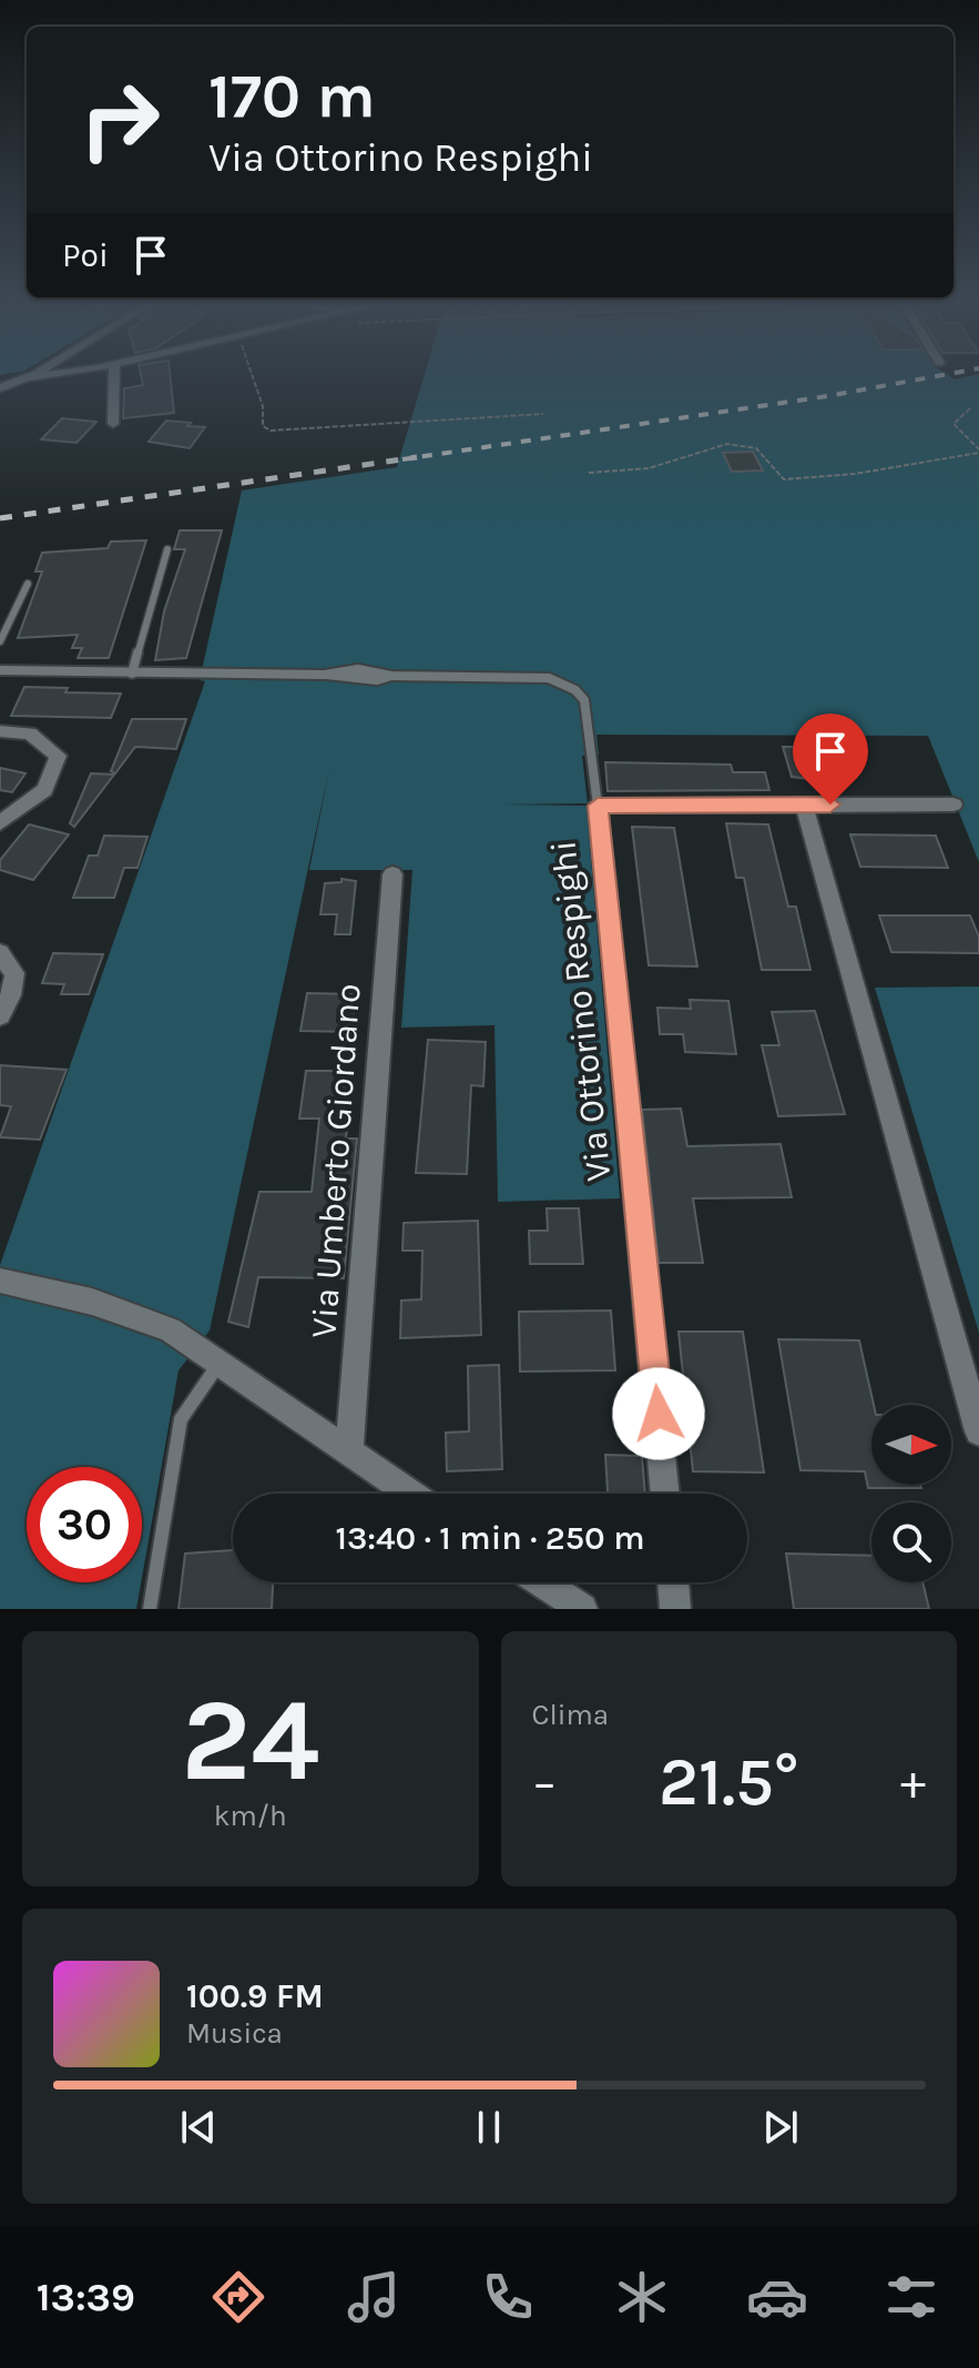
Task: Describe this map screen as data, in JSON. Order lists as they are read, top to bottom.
{
  "streets": {
    "street": ["Via Ottorino Respighi", "Via Umberto Giordano"]
  },
  "north": "right",
  "page": {
    "turn": ["170 m", "Via Ottorino Respighi"],
    "then": "Poi",
    "limit": "30",
    "trip": "13:40 · 1 min · 250 m",
    "tile": [
      ["24", "km/h"],
      "Clima"
    ],
    "heat": ["−", "21.5°", "+"],
    "song": ["100.9 FM", "Musica"],
    "tabs": "13:39"
  }
}
